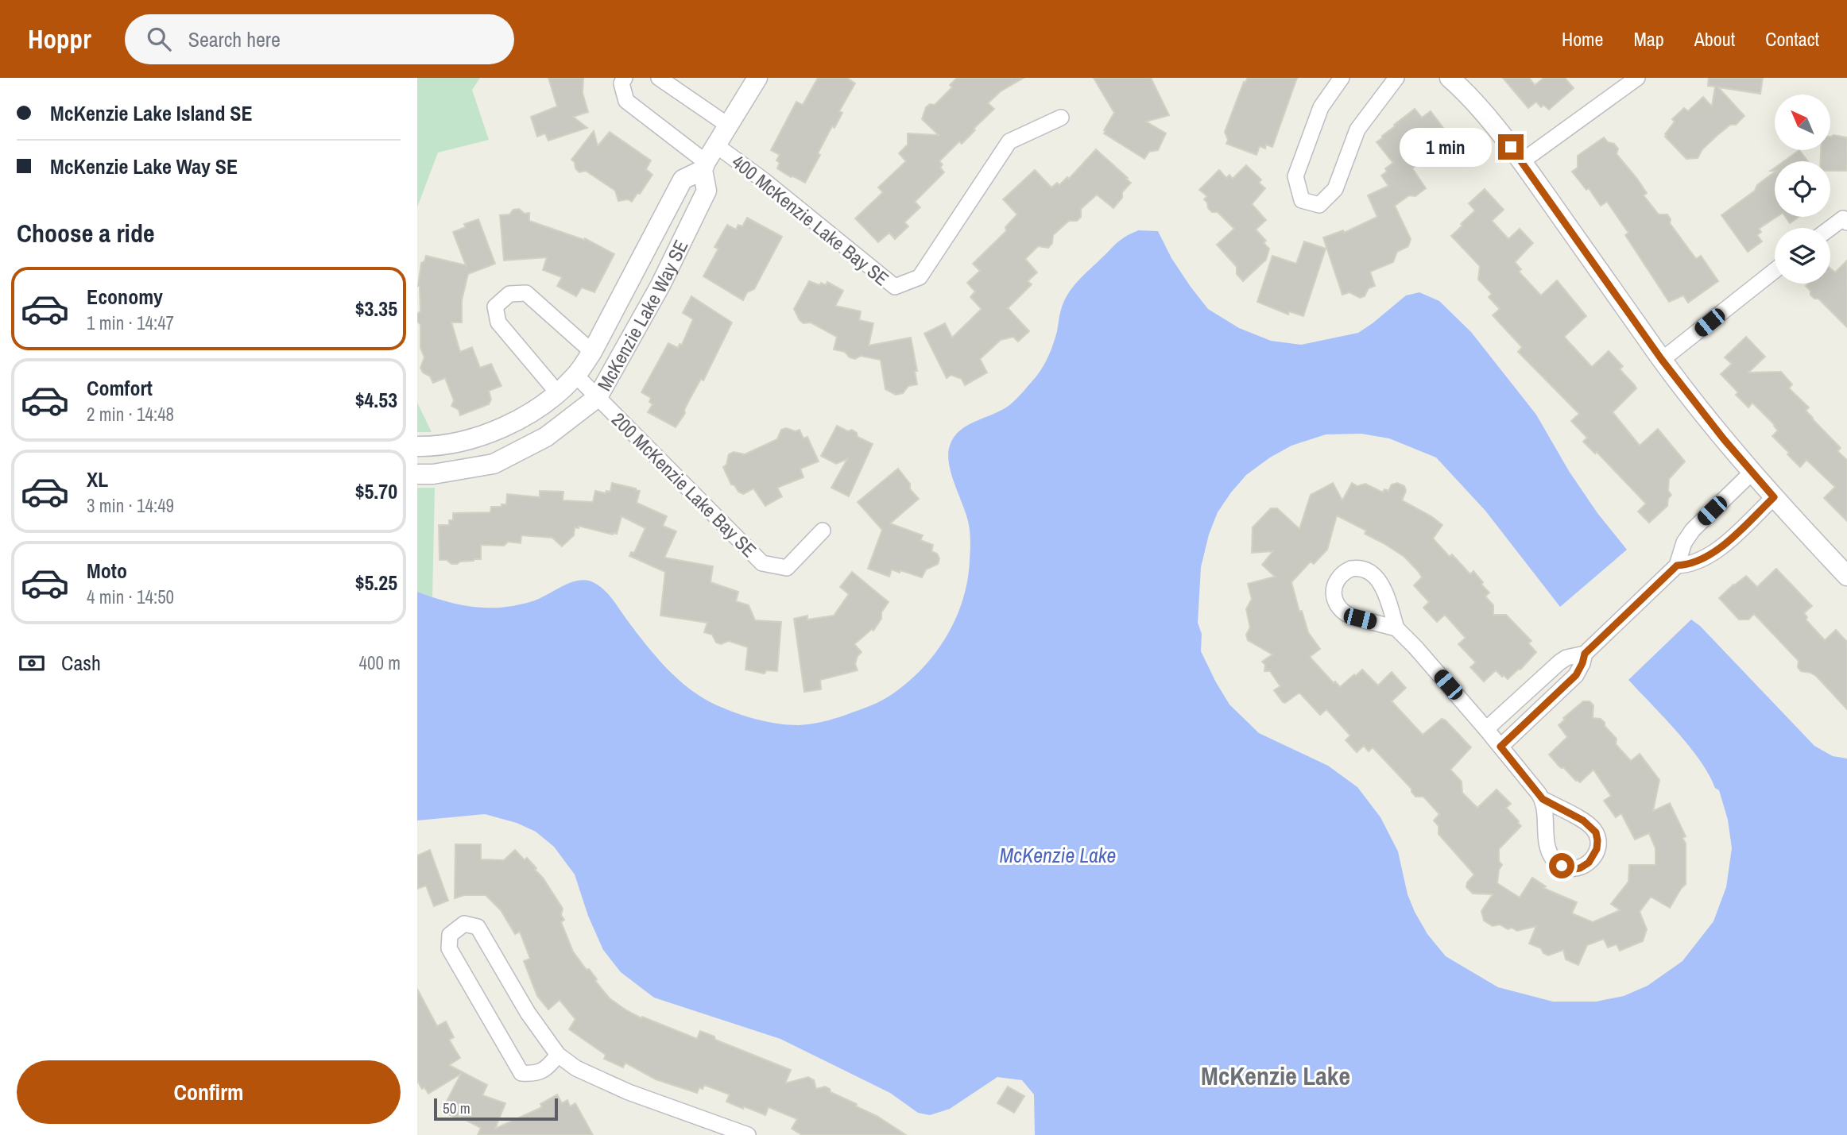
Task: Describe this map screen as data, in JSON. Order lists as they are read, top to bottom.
{
  "streets": {
    "street": ["400 McKenzie Lake Bay SE", "McKenzie Lake Way SE", "200 McKenzie Lake Bay SE"]
  },
  "crossings": [
    ["400 McKenzie Lake Bay SE", "McKenzie Lake Way SE"],
    ["McKenzie Lake Way SE", "200 McKenzie Lake Bay SE"]
  ],
  "districts": ["McKenzie Lake"],
  "water": ["McKenzie Lake"],
  "scale_bar": "50 m",
  "north": "top left",
  "page": {
    "header": "Hoppr",
    "search": "Search here",
    "nav": [
      "Home",
      "Map",
      "About",
      "Contact"
    ],
    "banner": ["McKenzie Lake Island SE", "McKenzie Lake Way SE"],
    "bubble": "1 min",
    "heading": "Choose a ride",
    "list": [
      {
        "name": "Economy",
        "note": "1 min · 14:47",
        "value": "$3.35"
      },
      {
        "name": "Comfort",
        "note": "2 min · 14:48",
        "value": "$4.53"
      },
      {
        "name": "XL",
        "note": "3 min · 14:49",
        "value": "$5.70"
      },
      {
        "name": "Moto",
        "note": "4 min · 14:50",
        "value": "$5.25"
      }
    ],
    "pay": ["Cash", "400 m"],
    "buttons": "Confirm",
    "scale": "50 m"
  }
}
